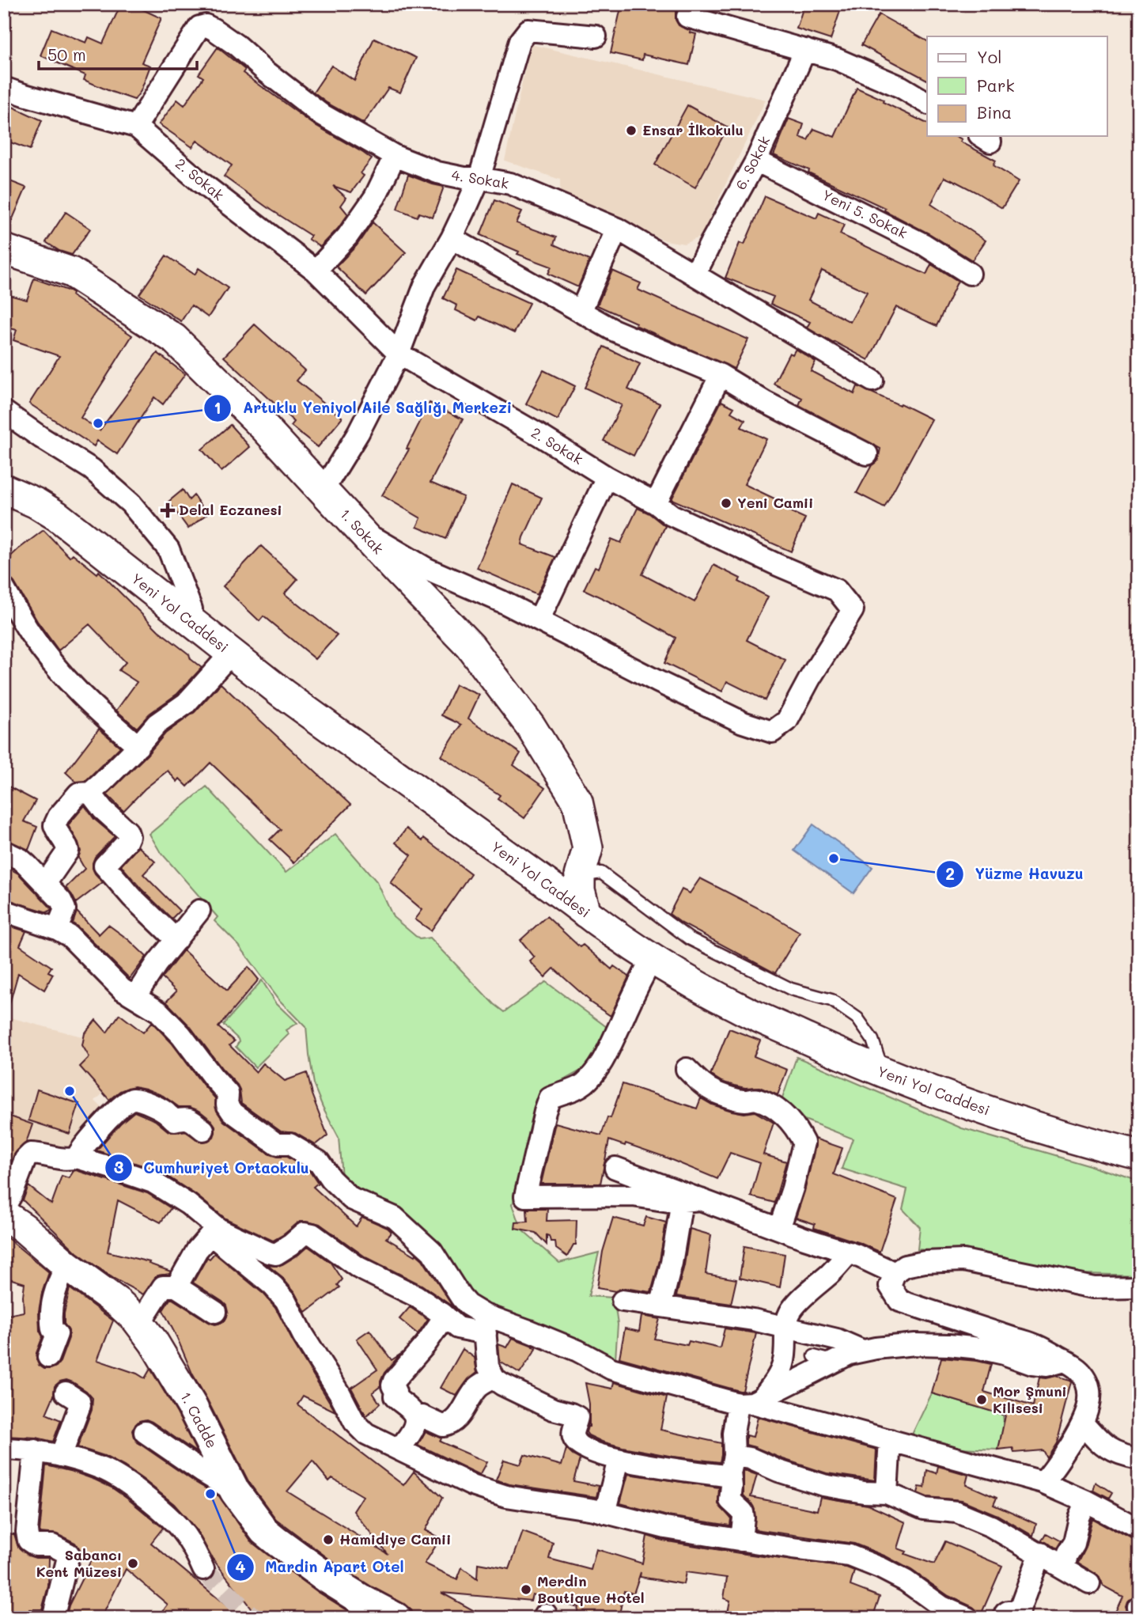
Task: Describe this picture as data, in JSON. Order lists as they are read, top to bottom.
{
  "streets": {
    "main road": ["1. Sokak", "Yeni Yol Caddesi", "1. Cadde"],
    "street": [
      "6. Sokak",
      "2. Sokak",
      "4. Sokak",
      "Yeni 5. Sokak"
    ]
  },
  "crossings": [
    ["6. Sokak", "4. Sokak"],
    ["6. Sokak", "Yeni 5. Sokak"],
    ["2. Sokak", "4. Sokak"],
    ["1. Sokak", "Yeni Yol Caddesi"]
  ],
  "places": {
    "other": [
      "Ensar İlkokulu",
      "Artuklu Yeniyol Aile Sağlığı Merkezi",
      "Yeni Camii",
      "Yüzme Havuzu",
      "Cumhuriyet Ortaokulu",
      "Mor Şmuni Kilisesi",
      "Mardin Apart Otel",
      "Hamidiye Camii",
      "Sabancı Kent Müzesi",
      "Merdin Boutique Hotel"
    ],
    "health": ["Delal Eczanesi"]
  },
  "legend": ["Yol", "Park", "Bina"],
  "scale_bar": "50 m"
}
